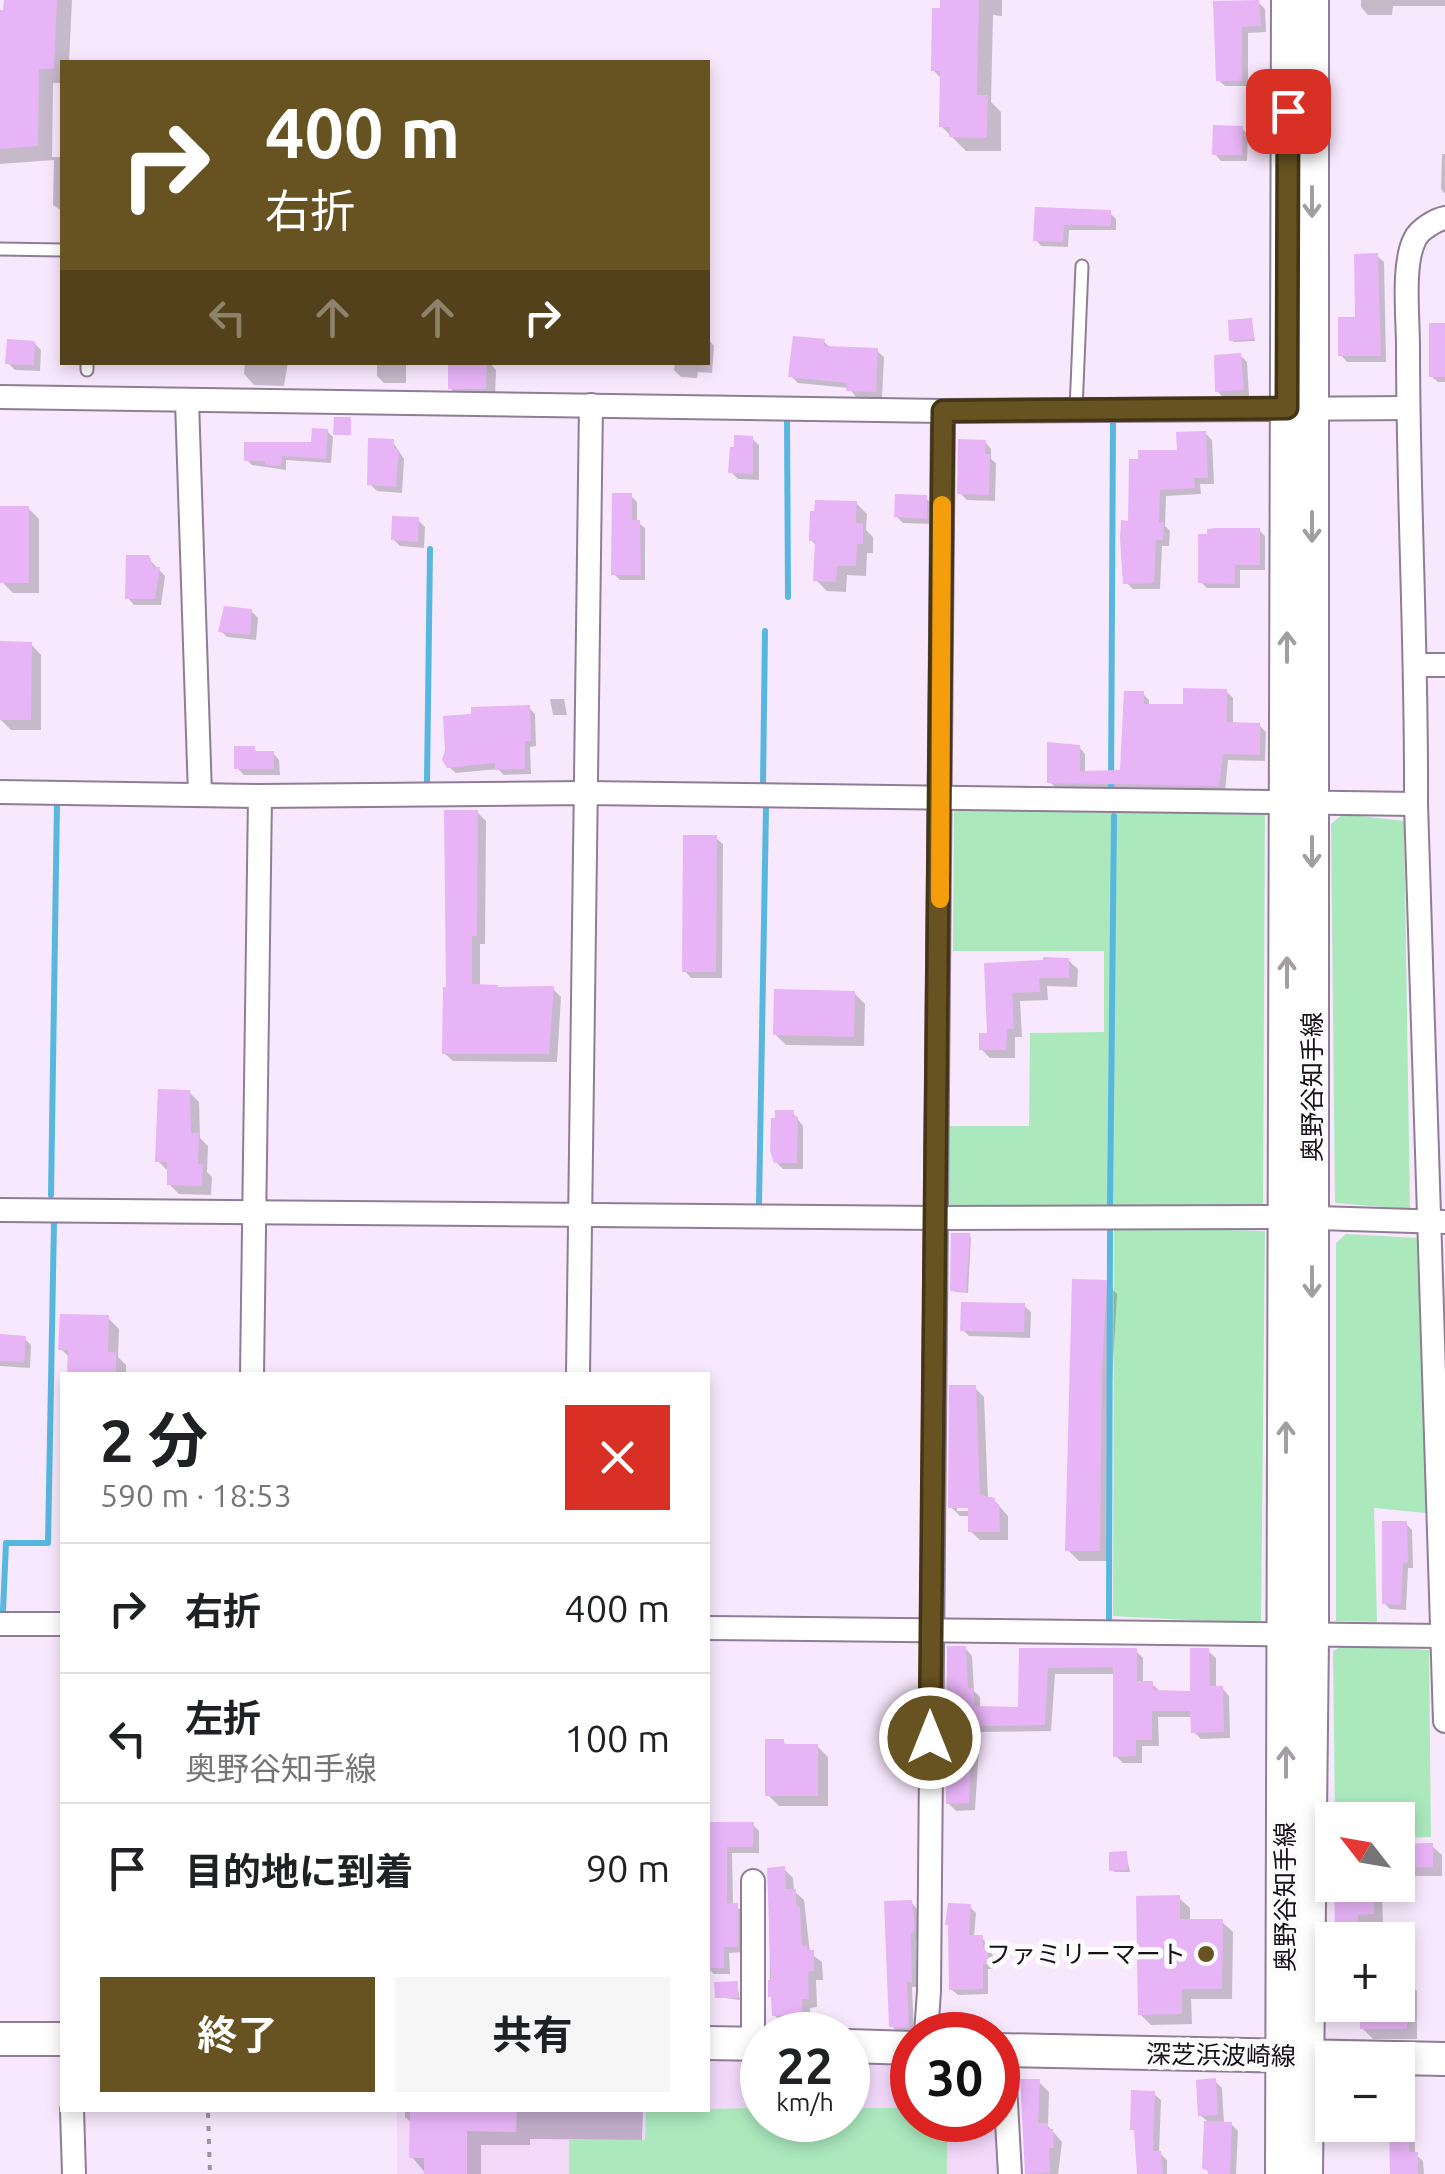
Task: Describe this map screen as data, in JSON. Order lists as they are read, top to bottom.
{
  "streets": {
    "main road": ["奥野谷知手線", "深芝浜波崎線"]
  },
  "crossings": [
    ["奥野谷知手線", "深芝浜波崎線"]
  ],
  "places": ["ファミリーマート"],
  "north": "top left",
  "page": {
    "turn": ["400 m", "右折"],
    "heading": ["2 分", "590 m · 18:53"],
    "list": [
      {
        "name": "右折",
        "value": "400 m"
      },
      {
        "name": "左折",
        "note": "奥野谷知手線",
        "value": "100 m"
      },
      {
        "name": "目的地に到着",
        "value": "90 m"
      }
    ],
    "map_buttons": ["+", "−"],
    "buttons": ["終了", "共有"],
    "speed": "22 km/h",
    "limit": "30"
  }
}
